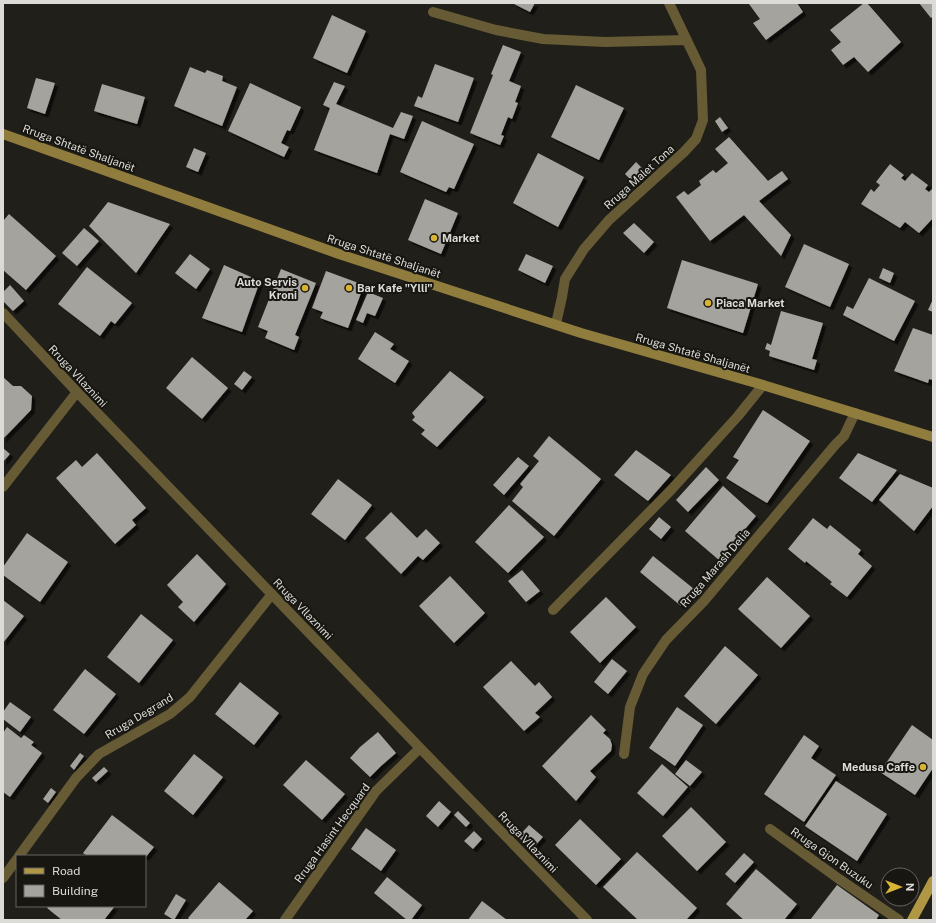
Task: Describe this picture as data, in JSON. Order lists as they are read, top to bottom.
{
  "streets": {
    "main road": ["Rruga Shtatë Shaljanët"],
    "street": [
      "Rruga Malet Tona",
      "Rruga Vllaznimi",
      "Rruga Marash Delia",
      "Rruga Degrand",
      "Rruga Hasint Hecquard",
      "Rruga Gjon Buzuku"
    ]
  },
  "crossings": [
    ["Rruga Shtatë Shaljanët", "Rruga Malet Tona"],
    ["Rruga Shtatë Shaljanët", "Rruga Marash Delia"],
    ["Rruga Vllaznimi", "Rruga Degrand"],
    ["Rruga Vllaznimi", "Rruga Hasint Hecquard"]
  ],
  "places": [
    "Market",
    "Auto Servis Kroni",
    "Bar Kafe \"Ylli\"",
    "Piaca Market",
    "Medusa Caffe"
  ],
  "legend": ["Road", "Building"],
  "north": "right"
}
